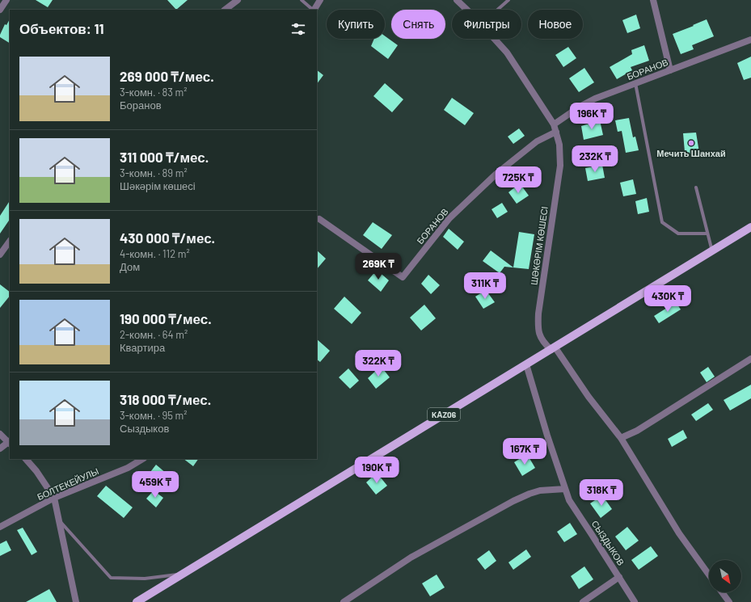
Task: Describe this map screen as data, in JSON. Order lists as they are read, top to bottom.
{
  "streets": {
    "main road": ["KАZ06"],
    "street": [
      "БОРАНОВ",
      "ШӘКӘРІМ КӨШЕСІ",
      "БОЛТЕКЕЙУЛЫ",
      "СЫЗДЫКОВ"
    ]
  },
  "crossings": [
    ["БОРАНОВ", "ШӘКӘРІМ КӨШЕСІ"],
    ["ШӘКӘРІМ КӨШЕСІ", "KАZ06"],
    ["KАZ06", "СЫЗДЫКОВ"]
  ],
  "places": ["Мечить Шанхай"],
  "north": "bottom right",
  "page": {
    "chip": [
      "Купить",
      "Снять",
      "Фильтры",
      "Новое"
    ],
    "heading": "Объектов: 11",
    "list": [
      {
        "name": "269 000 ₸/мес.",
        "note": "3-комн. · 83 m² · Боранов"
      },
      {
        "name": "311 000 ₸/мес.",
        "note": "3-комн. · 89 m² · Шәкәрім көшесі"
      },
      {
        "name": "430 000 ₸/мес.",
        "note": "4-комн. · 112 m² · Дом"
      },
      {
        "name": "190 000 ₸/мес.",
        "note": "2-комн. · 64 m² · Квартира"
      },
      {
        "name": "318 000 ₸/мес.",
        "note": "3-комн. · 95 m² · Сыздыков"
      }
    ],
    "price": [
      "196K ₸",
      "232K ₸",
      "725K ₸",
      "269K ₸",
      "311K ₸",
      "430K ₸",
      "322K ₸",
      "167K ₸",
      "190K ₸",
      "459K ₸",
      "318K ₸"
    ]
  }
}
